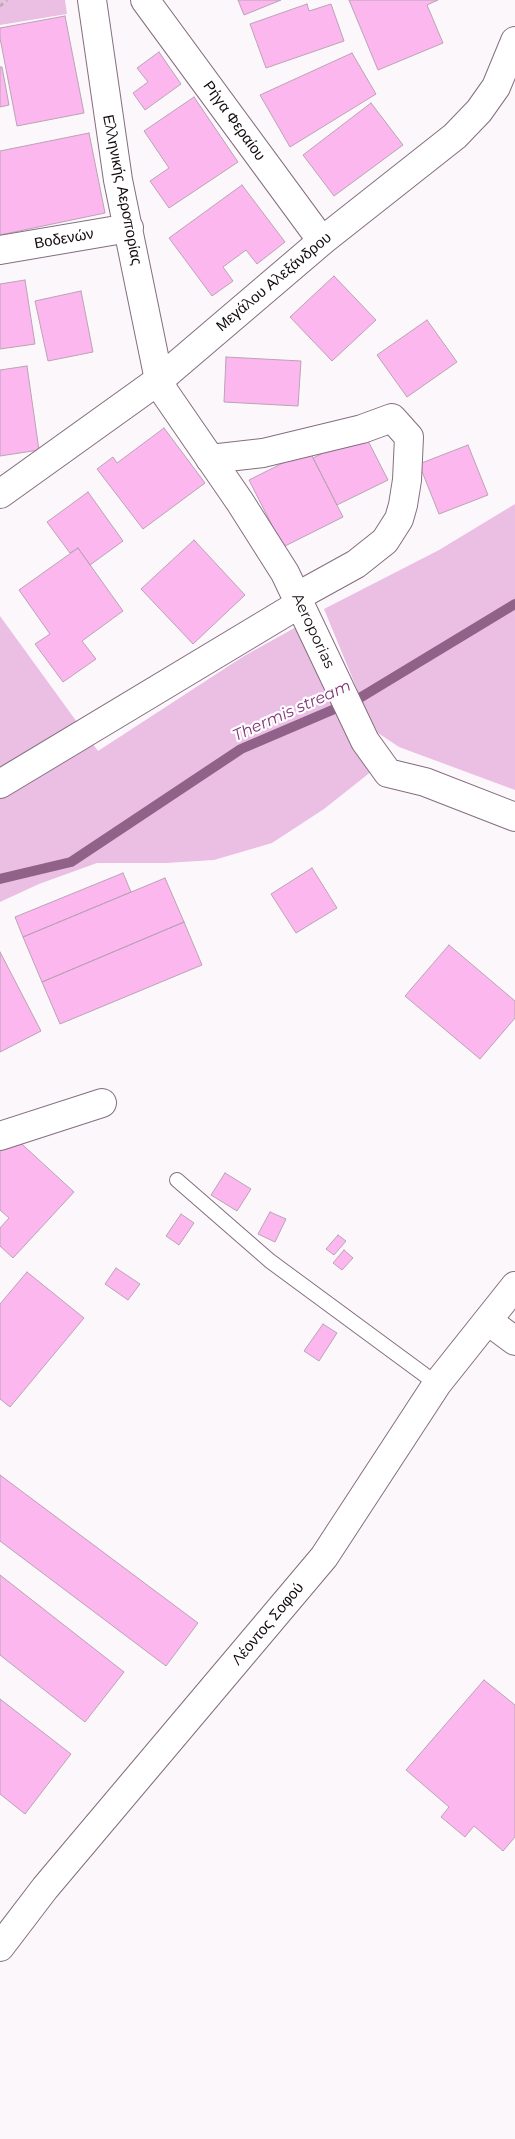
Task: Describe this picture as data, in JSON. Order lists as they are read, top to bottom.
{
  "streets": {
    "street": [
      "Ρήγα Φεραίου",
      "Ελληνικής Αεροπορίας",
      "Βοδενών",
      "Μεγάλου Αλεξάνδρου",
      "Aeroporias",
      "Λέοντος Σοφού"
    ]
  },
  "crossings": [
    ["Ρήγα Φεραίου", "Μεγάλου Αλεξάνδρου"],
    ["Ελληνικής Αεροπορίας", "Βοδενών"],
    ["Ελληνικής Αεροπορίας", "Μεγάλου Αλεξάνδρου"],
    ["Ελληνικής Αεροπορίας", "Aeroporias"],
    ["Μεγάλου Αλεξάνδρου", "Aeroporias"]
  ],
  "water": ["Thermis stream"]
}
